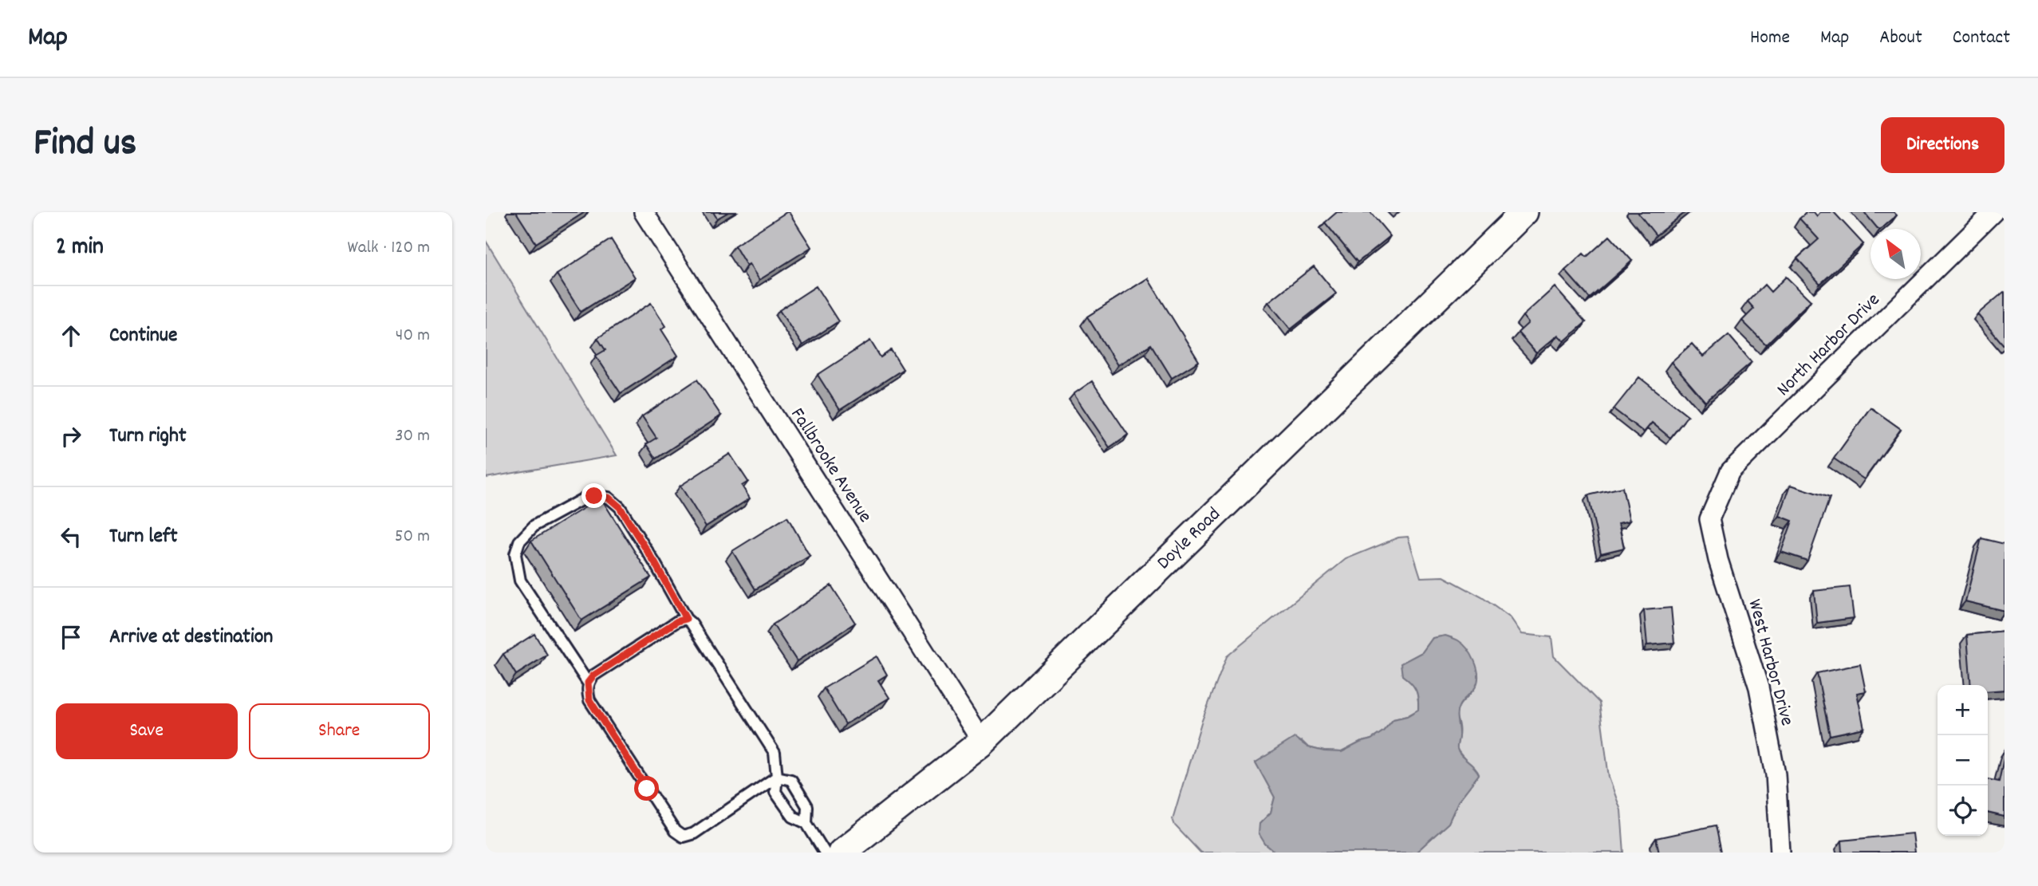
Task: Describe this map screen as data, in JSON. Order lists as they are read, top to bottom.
{
  "streets": {
    "main road": ["Doyle Road"],
    "street": ["North Harbor Drive", "Fallbrooke Avenue", "West Harbor Drive"]
  },
  "crossings": [
    ["North Harbor Drive", "West Harbor Drive"],
    ["Fallbrooke Avenue", "Doyle Road"]
  ],
  "north": "top left",
  "page": {
    "header": "Map",
    "nav": [
      "Home",
      "Map",
      "About",
      "Contact"
    ],
    "title": "Find us",
    "buttons": [
      "Directions",
      ["Save", "Share"]
    ],
    "heading": ["2 min", "Walk · 120 m"],
    "list": [
      ["Continue", "40 m"],
      ["Turn right", "30 m"],
      ["Turn left", "50 m"],
      "Arrive at destination"
    ],
    "map_buttons": ["+", "−"]
  }
}
